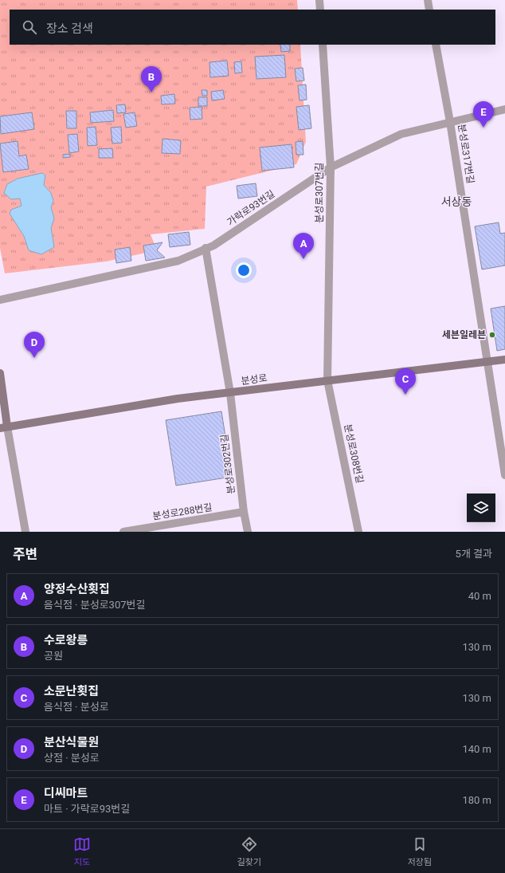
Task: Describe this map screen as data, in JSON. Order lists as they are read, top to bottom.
{
  "streets": {
    "main road": ["분성로"],
    "street": [
      "분성로317번길",
      "분성로307번길",
      "가락로93번길",
      "분성로308번길",
      "분성로302번길",
      "분성로288번길"
    ]
  },
  "crossings": [
    ["분성로317번길", "가락로93번길"],
    ["분성로317번길", "분성로"],
    ["분성로307번길", "가락로93번길"],
    ["분성로307번길", "분성로"],
    ["분성로307번길", "분성로308번길"],
    ["가락로93번길", "분성로302번길"],
    ["분성로", "분성로308번길"],
    ["분성로", "분성로302번길"],
    ["분성로302번길", "분성로288번길"]
  ],
  "districts": ["서상동"],
  "places": ["세븐일레븐"],
  "page": {
    "search": "장소 검색",
    "pins": [
      "B",
      "E",
      "A",
      "D",
      "C"
    ],
    "heading": ["주변", "5개 결과"],
    "list": [
      {
        "mark": "A",
        "name": "양정수산횟집",
        "note": "음식점 · 분성로307번길",
        "value": "40 m"
      },
      {
        "mark": "B",
        "name": "수로왕릉",
        "note": "공원",
        "value": "130 m"
      },
      {
        "mark": "C",
        "name": "소문난횟집",
        "note": "음식점 · 분성로",
        "value": "130 m"
      },
      {
        "mark": "D",
        "name": "분산식물원",
        "note": "상점 · 분성로",
        "value": "140 m"
      },
      {
        "mark": "E",
        "name": "디씨마트",
        "note": "마트 · 가락로93번길",
        "value": "180 m"
      }
    ],
    "nav": ["지도", "길찾기", "저장됨"]
  }
}
